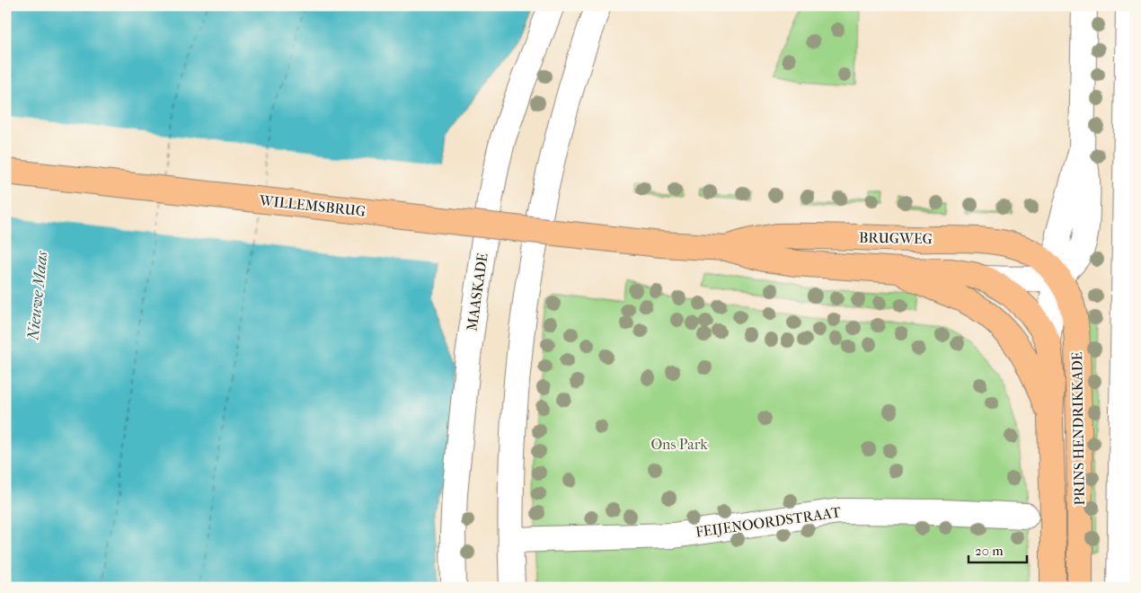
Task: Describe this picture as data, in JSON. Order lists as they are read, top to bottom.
{
  "streets": {
    "main road": ["WILLEMSBRUG", "BRUGWEG", "PRINS HENDRIKKADE"],
    "street": ["MAASKADE", "FEIJENOORDSTRAAT"]
  },
  "crossings": [
    ["WILLEMSBRUG", "BRUGWEG"],
    ["BRUGWEG", "PRINS HENDRIKKADE"]
  ],
  "water": ["Nieuwe Maas"],
  "parks": ["Ons Park"],
  "scale_bar": "20 m"
}
